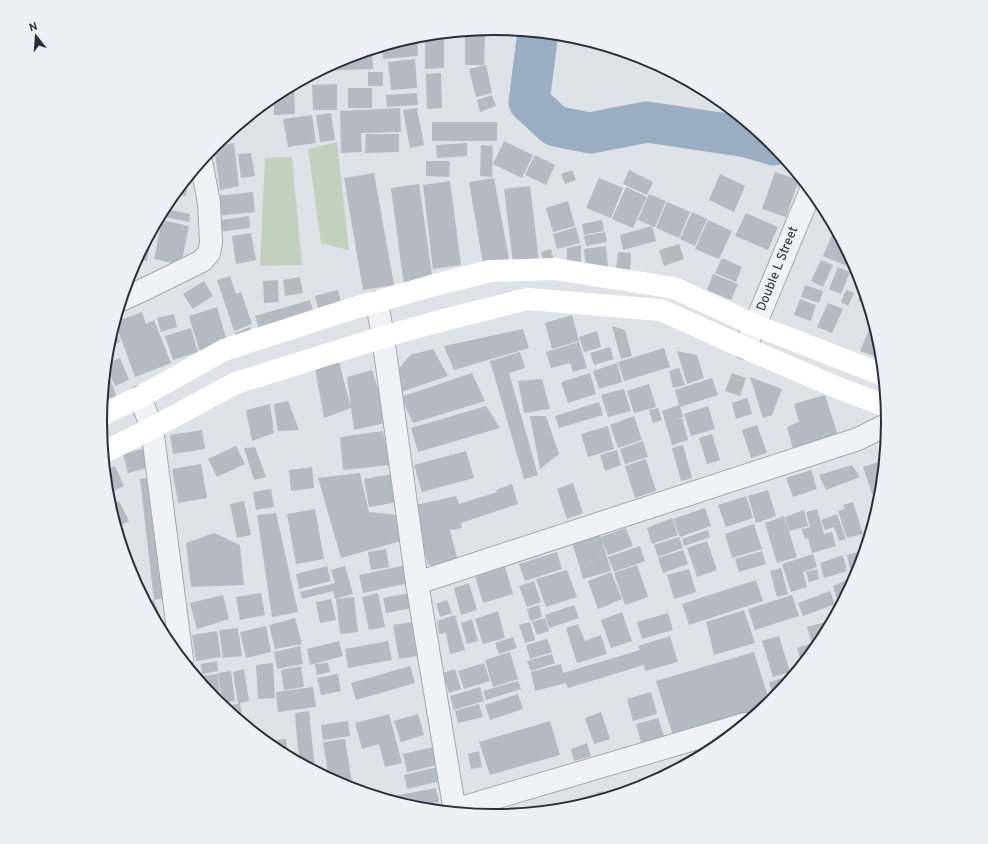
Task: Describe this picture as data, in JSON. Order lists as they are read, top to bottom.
{
  "streets": {
    "street": ["Double L Street"]
  },
  "north": "top"
}
